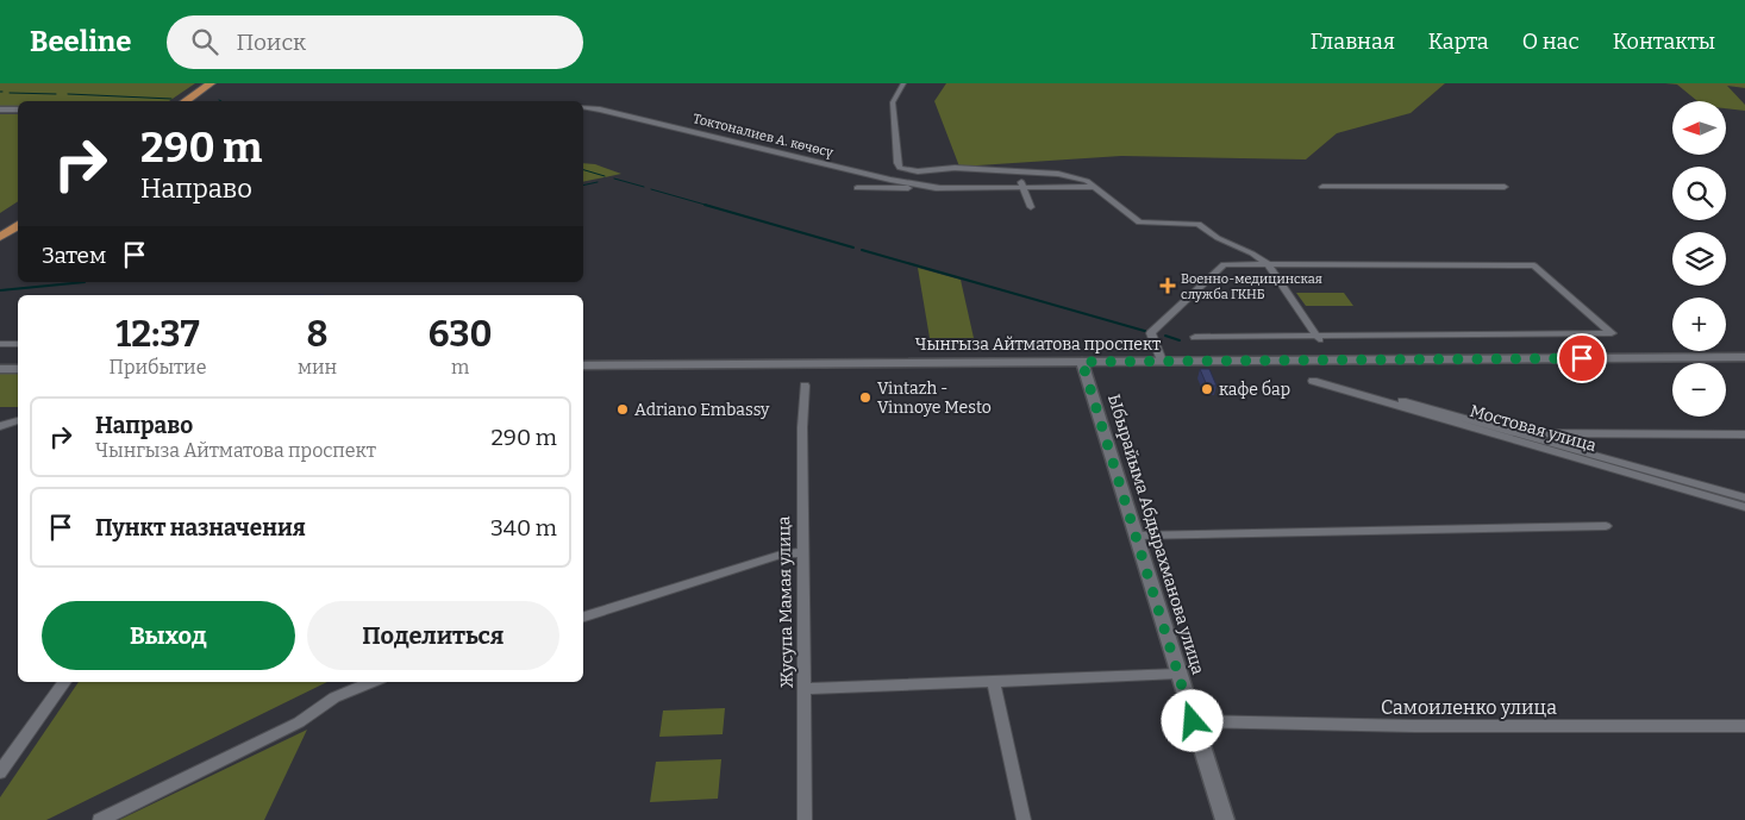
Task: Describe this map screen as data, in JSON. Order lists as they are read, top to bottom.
{
  "streets": {
    "main road": ["Чынгыза Айтматова проспект"],
    "street": [
      "Токтоналиев А. көчөсү",
      "Мостовая улица",
      "Ыбырайыма Абдырахманова улица",
      "Жусупа Мамая улица",
      "Самоиленко улица"
    ]
  },
  "crossings": [
    ["Чынгыза Айтматова проспект", "Ыбырайыма Абдырахманова улица"],
    ["Ыбырайыма Абдырахманова улица", "Самоиленко улица"]
  ],
  "places": {
    "health": ["Военно-медицинская служба ГКНБ"],
    "other": ["кафе бар", "Vintazh - Vinnoye Mesto", "Adriano Embassy"]
  },
  "north": "left",
  "page": {
    "header": "Beeline",
    "search": "Поиск",
    "nav": [
      "Главная",
      "Карта",
      "О нас",
      "Контакты"
    ],
    "map_buttons": ["+", "−"],
    "turn": ["290 m", "Направо"],
    "then": "Затем",
    "eta": [
      "12:37",
      "Прибытие",
      "8",
      "мин",
      "630",
      "m"
    ],
    "list": [
      {
        "name": "Направо",
        "note": "Чынгыза Айтматова проспект",
        "value": "290 m"
      },
      {
        "name": "Пункт назначения",
        "value": "340 m"
      }
    ],
    "buttons": ["Выход", "Поделиться"]
  }
}
